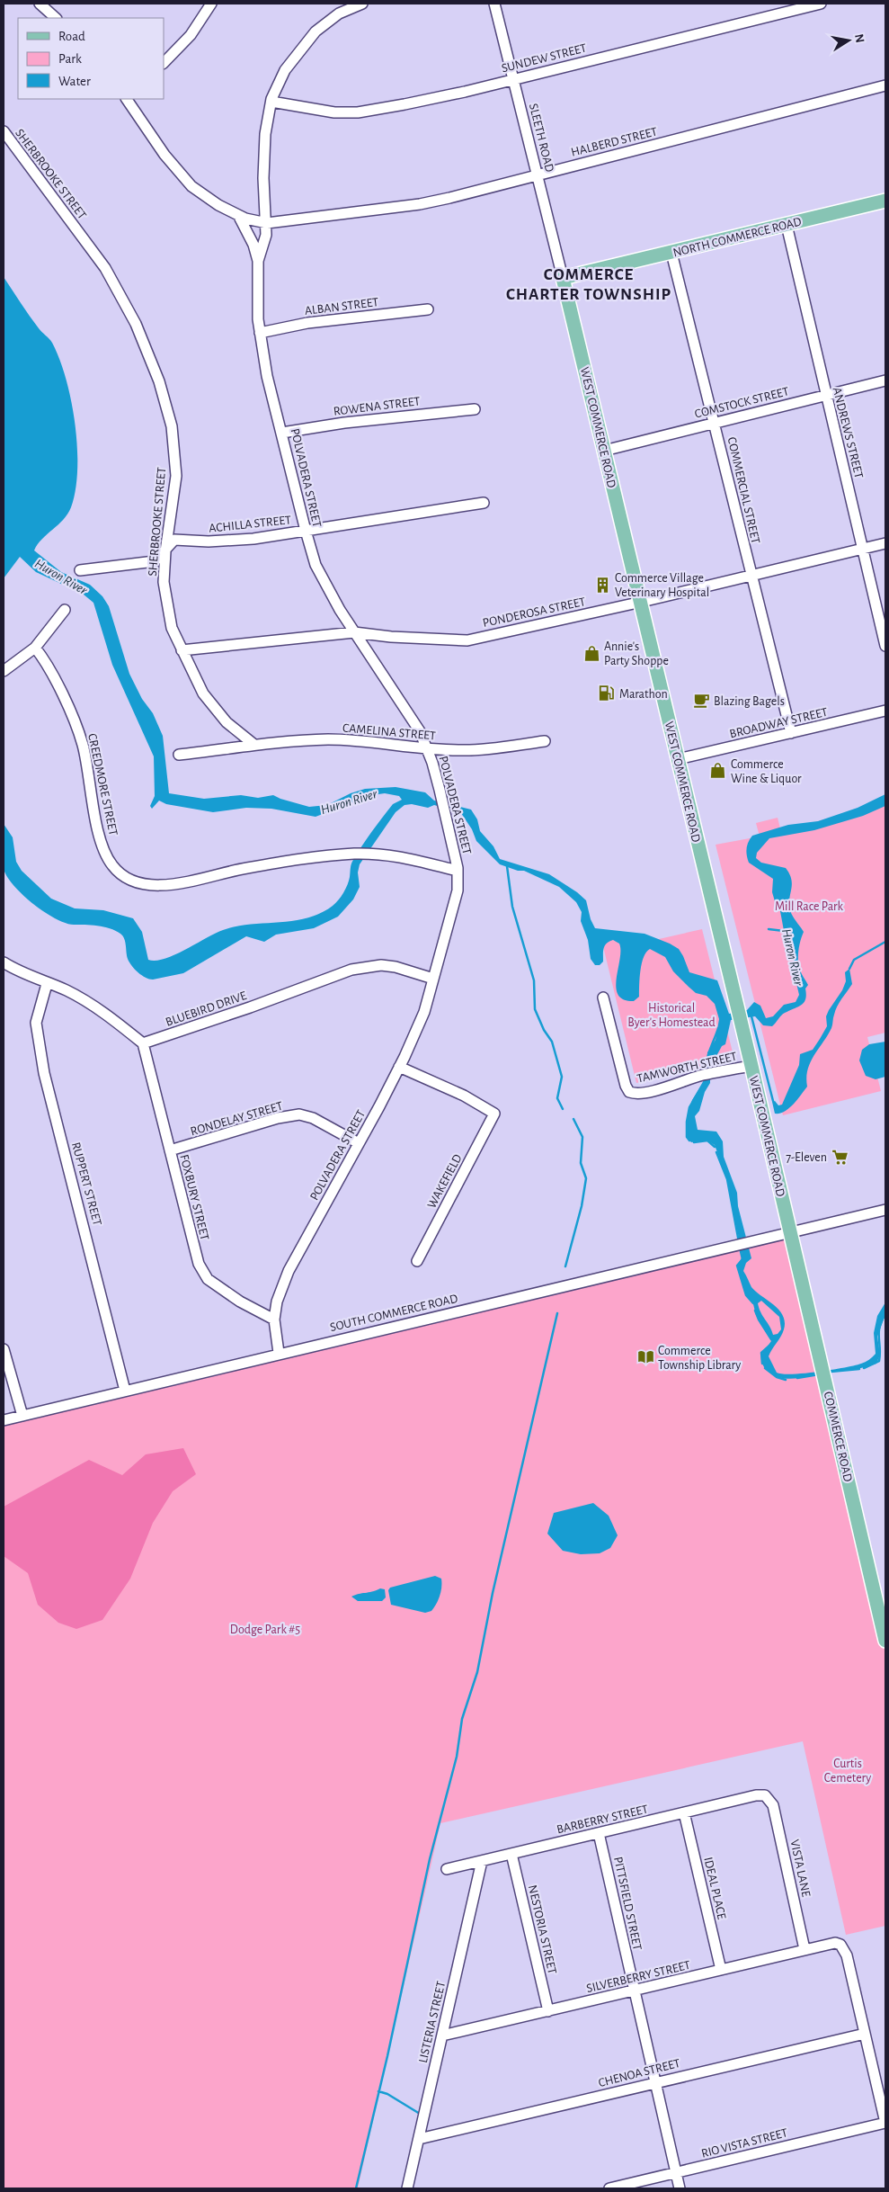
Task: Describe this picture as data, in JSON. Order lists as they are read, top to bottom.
{
  "streets": {
    "main road": ["NORTH COMMERCE ROAD", "WEST COMMERCE ROAD", "COMMERCE ROAD"],
    "street": [
      "SUNDEW STREET",
      "SLEETH ROAD",
      "HALBERD STREET",
      "SHERBROOKE STREET",
      "ALBAN STREET",
      "COMSTOCK STREET",
      "ROWENA STREET",
      "ANDREWS STREET",
      "POLVADERA STREET",
      "COMMERCIAL STREET",
      "ACHILLA STREET",
      "PONDEROSA STREET",
      "BROADWAY STREET",
      "CAMELINA STREET",
      "CREEDMORE STREET",
      "BLUEBIRD DRIVE",
      "TAMWORTH STREET",
      "RONDELAY STREET",
      "WAKEFIELD",
      "RUPPERT STREET",
      "FOXBURY STREET",
      "SOUTH COMMERCE ROAD",
      "BARBERRY STREET",
      "VISTA LANE",
      "IDEAL PLACE",
      "PITTSFIELD STREET",
      "NESTORIA STREET",
      "SILVERBERRY STREET",
      "LISTERIA STREET",
      "CHENOA STREET",
      "RIO VISTA STREET"
    ]
  },
  "crossings": [
    ["SUNDEW STREET", "SLEETH ROAD"],
    ["SUNDEW STREET", "POLVADERA STREET"],
    ["SLEETH ROAD", "HALBERD STREET"],
    ["SLEETH ROAD", "NORTH COMMERCE ROAD"],
    ["SLEETH ROAD", "WEST COMMERCE ROAD"],
    ["HALBERD STREET", "POLVADERA STREET"],
    ["SHERBROOKE STREET", "ACHILLA STREET"],
    ["SHERBROOKE STREET", "PONDEROSA STREET"],
    ["SHERBROOKE STREET", "CAMELINA STREET"],
    ["NORTH COMMERCE ROAD", "WEST COMMERCE ROAD"],
    ["NORTH COMMERCE ROAD", "ANDREWS STREET"],
    ["NORTH COMMERCE ROAD", "COMMERCIAL STREET"],
    ["ALBAN STREET", "POLVADERA STREET"],
    ["COMSTOCK STREET", "WEST COMMERCE ROAD"],
    ["COMSTOCK STREET", "ANDREWS STREET"],
    ["COMSTOCK STREET", "COMMERCIAL STREET"],
    ["ROWENA STREET", "POLVADERA STREET"],
    ["WEST COMMERCE ROAD", "PONDEROSA STREET"],
    ["WEST COMMERCE ROAD", "BROADWAY STREET"],
    ["WEST COMMERCE ROAD", "TAMWORTH STREET"],
    ["WEST COMMERCE ROAD", "SOUTH COMMERCE ROAD"],
    ["WEST COMMERCE ROAD", "COMMERCE ROAD"],
    ["ANDREWS STREET", "PONDEROSA STREET"],
    ["POLVADERA STREET", "ACHILLA STREET"],
    ["POLVADERA STREET", "PONDEROSA STREET"],
    ["POLVADERA STREET", "CAMELINA STREET"],
    ["POLVADERA STREET", "CREEDMORE STREET"],
    ["POLVADERA STREET", "BLUEBIRD DRIVE"],
    ["POLVADERA STREET", "RONDELAY STREET"],
    ["POLVADERA STREET", "WAKEFIELD"],
    ["POLVADERA STREET", "FOXBURY STREET"],
    ["POLVADERA STREET", "SOUTH COMMERCE ROAD"],
    ["COMMERCIAL STREET", "PONDEROSA STREET"],
    ["COMMERCIAL STREET", "BROADWAY STREET"],
    ["BLUEBIRD DRIVE", "FOXBURY STREET"],
    ["RONDELAY STREET", "FOXBURY STREET"],
    ["RUPPERT STREET", "SOUTH COMMERCE ROAD"],
    ["SOUTH COMMERCE ROAD", "COMMERCE ROAD"],
    ["BARBERRY STREET", "VISTA LANE"],
    ["BARBERRY STREET", "IDEAL PLACE"],
    ["BARBERRY STREET", "PITTSFIELD STREET"],
    ["BARBERRY STREET", "NESTORIA STREET"],
    ["BARBERRY STREET", "LISTERIA STREET"],
    ["VISTA LANE", "SILVERBERRY STREET"],
    ["IDEAL PLACE", "SILVERBERRY STREET"],
    ["PITTSFIELD STREET", "SILVERBERRY STREET"],
    ["PITTSFIELD STREET", "CHENOA STREET"],
    ["PITTSFIELD STREET", "RIO VISTA STREET"],
    ["NESTORIA STREET", "SILVERBERRY STREET"],
    ["SILVERBERRY STREET", "LISTERIA STREET"],
    ["SILVERBERRY STREET", "CHENOA STREET"],
    ["LISTERIA STREET", "CHENOA STREET"]
  ],
  "districts": ["COMMERCE CHARTER TOWNSHIP"],
  "water": ["Huron River"],
  "parks": [
    "Mill Race Park",
    "Historical Byer's Homestead",
    "Dodge Park #5",
    "Curtis Cemetery"
  ],
  "places": {
    "building": ["Commerce Village Veterinary Hospital"],
    "shop": ["Annie's Party Shoppe", "Commerce Wine & Liquor"],
    "fuel station": ["Marathon"],
    "cafe": ["Blazing Bagels"],
    "supermarket": ["7-Eleven"],
    "library": ["Commerce Township Library"]
  },
  "legend": ["Road", "Park", "Water"],
  "north": "right"
}
